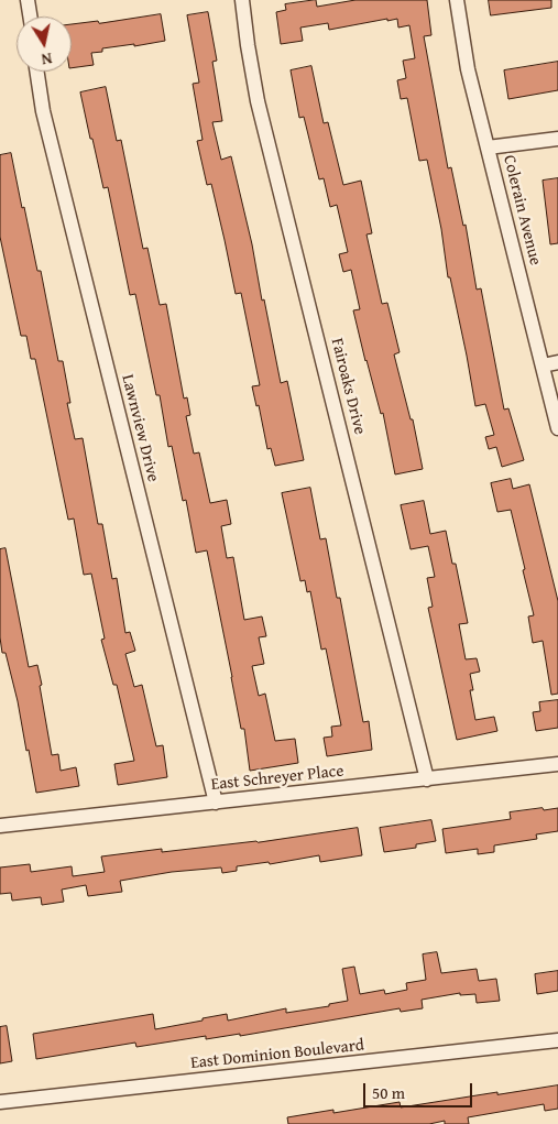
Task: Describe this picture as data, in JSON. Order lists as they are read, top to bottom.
{
  "streets": {
    "street": [
      "Colerain Avenue",
      "Fairoaks Drive",
      "Lawnview Drive",
      "East Schreyer Place",
      "East Dominion Boulevard"
    ]
  },
  "crossings": [
    ["Fairoaks Drive", "East Schreyer Place"],
    ["Lawnview Drive", "East Schreyer Place"]
  ],
  "scale_bar": "50 m",
  "north": "bottom"
}
